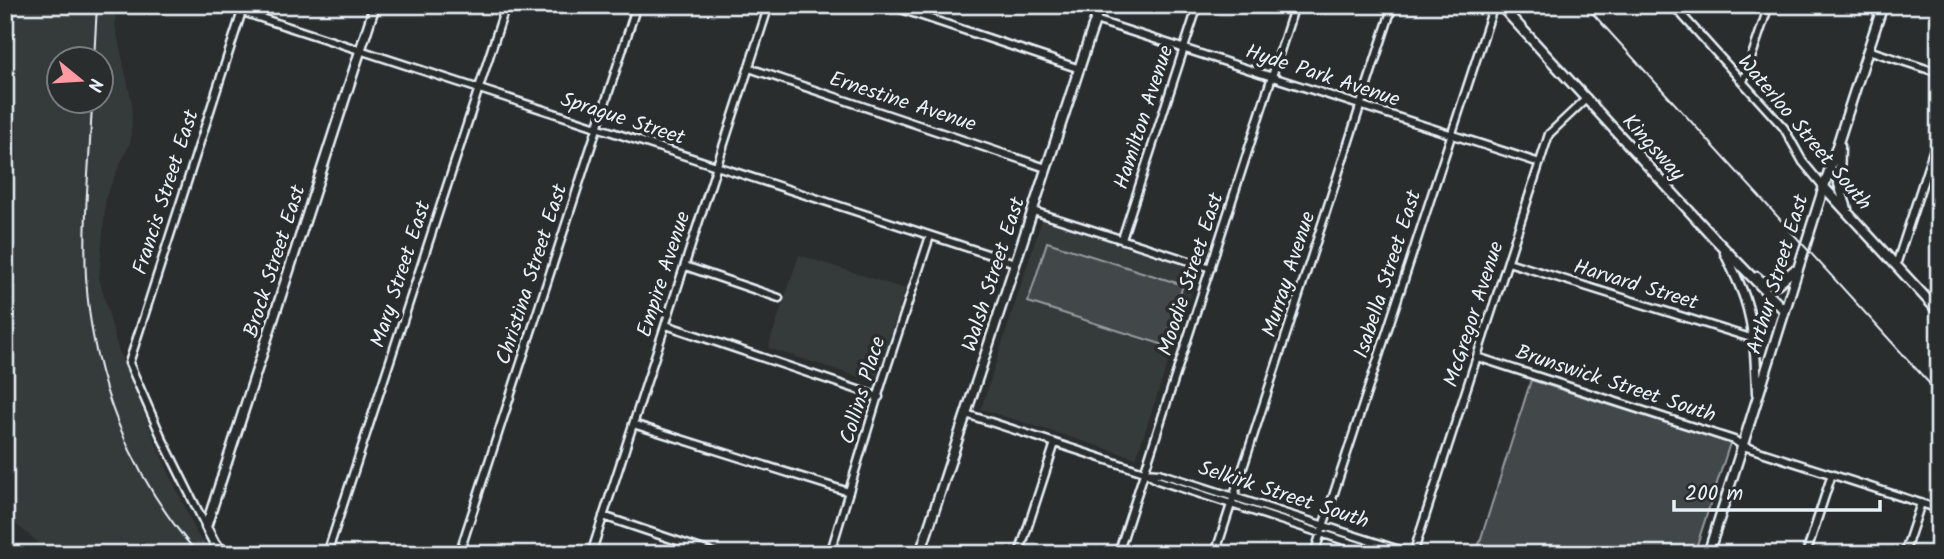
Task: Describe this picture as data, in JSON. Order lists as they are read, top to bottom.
{
  "streets": {
    "main road": [
      "Waterloo Street South",
      "Kingsway",
      "Brock Street East",
      "Walsh Street East",
      "Arthur Street East"
    ],
    "street": [
      "Hyde Park Avenue",
      "Ernestine Avenue",
      "Hamilton Avenue",
      "Sprague Street",
      "Francis Street East",
      "Mary Street East",
      "Christina Street East",
      "Empire Avenue",
      "Moodie Street East",
      "Murray Avenue",
      "Isabella Street East",
      "Harvard Street",
      "McGregor Avenue",
      "Brunswick Street South",
      "Collins Place",
      "Selkirk Street South"
    ]
  },
  "crossings": [
    ["Hyde Park Avenue", "Hamilton Avenue"],
    ["Hyde Park Avenue", "Walsh Street East"],
    ["Hyde Park Avenue", "Moodie Street East"],
    ["Hyde Park Avenue", "Murray Avenue"],
    ["Hyde Park Avenue", "Isabella Street East"],
    ["Hyde Park Avenue", "McGregor Avenue"],
    ["Ernestine Avenue", "Empire Avenue"],
    ["Ernestine Avenue", "Walsh Street East"],
    ["Sprague Street", "Francis Street East"],
    ["Sprague Street", "Brock Street East"],
    ["Sprague Street", "Mary Street East"],
    ["Sprague Street", "Christina Street East"],
    ["Sprague Street", "Empire Avenue"],
    ["Sprague Street", "Walsh Street East"],
    ["Sprague Street", "Collins Place"],
    ["Waterloo Street South", "Arthur Street East"],
    ["Kingsway", "Arthur Street East"],
    ["Kingsway", "McGregor Avenue"],
    ["Francis Street East", "Brock Street East"],
    ["Walsh Street East", "Selkirk Street South"],
    ["Moodie Street East", "Selkirk Street South"],
    ["Murray Avenue", "Selkirk Street South"],
    ["Isabella Street East", "Selkirk Street South"],
    ["Arthur Street East", "Brunswick Street South"],
    ["Harvard Street", "McGregor Avenue"],
    ["McGregor Avenue", "Brunswick Street South"],
    ["McGregor Avenue", "Selkirk Street South"]
  ],
  "scale_bar": "200 m",
  "north": "right"
}
